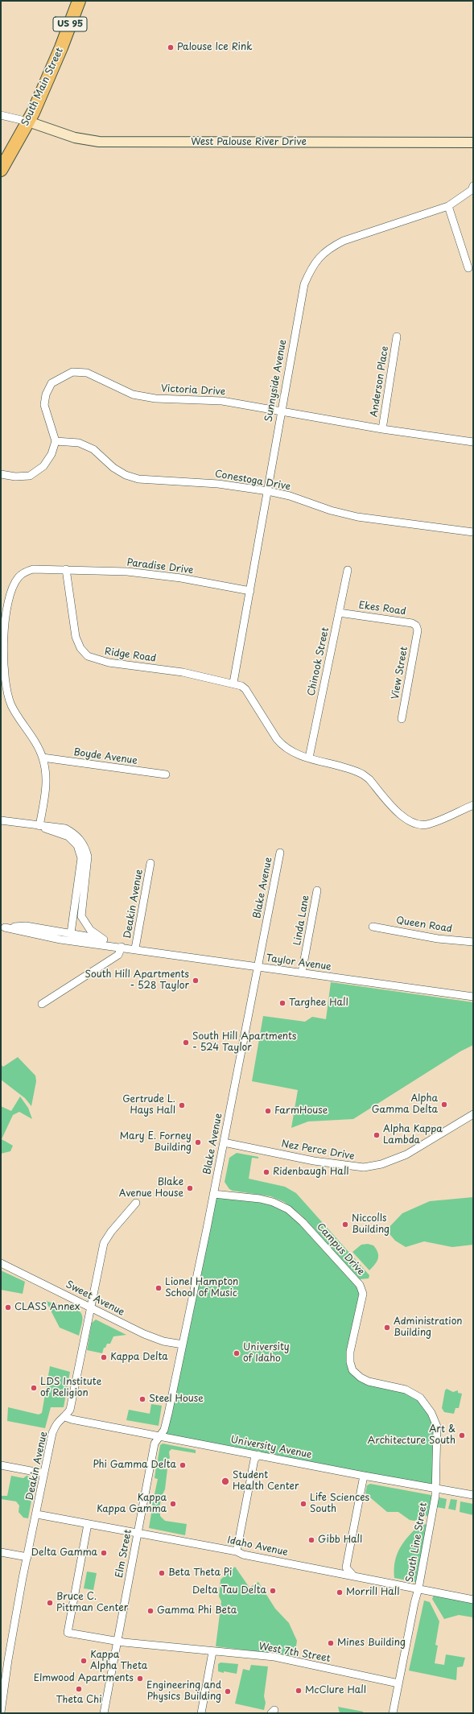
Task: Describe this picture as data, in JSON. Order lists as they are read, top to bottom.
{
  "streets": {
    "highway": ["US 95", "South Main Street"],
    "street": [
      "West Palouse River Drive",
      "Sunnyside Avenue",
      "Anderson Place",
      "Victoria Drive",
      "Conestoga Drive",
      "Paradise Drive",
      "Ekes Road",
      "Ridge Road",
      "Chinook Street",
      "View Street",
      "Boyde Avenue",
      "Blake Avenue",
      "Deakin Avenue",
      "Linda Lane",
      "Queen Road",
      "Taylor Avenue",
      "Nez Perce Drive",
      "Campus Drive",
      "Sweet Avenue",
      "University Avenue",
      "South Line Street",
      "Idaho Avenue",
      "Elm Street",
      "West 7th Street"
    ]
  },
  "crossings": [
    ["South Main Street", "West Palouse River Drive"],
    ["Sunnyside Avenue", "Victoria Drive"],
    ["Sunnyside Avenue", "Conestoga Drive"],
    ["Sunnyside Avenue", "Paradise Drive"],
    ["Sunnyside Avenue", "Ridge Road"],
    ["Anderson Place", "Victoria Drive"],
    ["Victoria Drive", "Conestoga Drive"],
    ["Paradise Drive", "Ridge Road"],
    ["Ekes Road", "Chinook Street"],
    ["Ekes Road", "View Street"],
    ["Ridge Road", "Chinook Street"],
    ["Blake Avenue", "Taylor Avenue"],
    ["Blake Avenue", "Nez Perce Drive"],
    ["Blake Avenue", "Campus Drive"],
    ["Blake Avenue", "Sweet Avenue"],
    ["Blake Avenue", "University Avenue"],
    ["Blake Avenue", "Elm Street"],
    ["Deakin Avenue", "Taylor Avenue"],
    ["Deakin Avenue", "Sweet Avenue"],
    ["Deakin Avenue", "University Avenue"],
    ["Deakin Avenue", "Idaho Avenue"],
    ["Linda Lane", "Taylor Avenue"],
    ["Campus Drive", "University Avenue"],
    ["Campus Drive", "South Line Street"],
    ["University Avenue", "South Line Street"],
    ["University Avenue", "Elm Street"],
    ["South Line Street", "Idaho Avenue"],
    ["South Line Street", "West 7th Street"],
    ["Idaho Avenue", "Elm Street"],
    ["Idaho Avenue", "West 7th Street"],
    ["Elm Street", "West 7th Street"]
  ],
  "places": [
    "Palouse Ice Rink",
    "South Hill Apartments - 528 Taylor",
    "Targhee Hall",
    "South Hill Apartments - 524 Taylor",
    "Alpha Gamma Delta",
    "Gertrude L. Hays Hall",
    "FarmHouse",
    "Alpha Kappa Lambda",
    "Mary E. Forney Building",
    "Ridenbaugh Hall",
    "Blake Avenue House",
    "Niccolls Building",
    "Lionel Hampton School of Music",
    "CLASS Annex",
    "Administration Building",
    "University of Idaho",
    "Kappa Delta",
    "LDS Institute of Religion",
    "Steel House",
    "Art & Architecture South",
    "Phi Gamma Delta",
    "Student Health Center",
    "Kappa Kappa Gamma",
    "Life Sciences South",
    "Gibb Hall",
    "Delta Gamma",
    "Beta Theta Pi",
    "Delta Tau Delta",
    "Morrill Hall",
    "Bruce C. Pittman Center",
    "Gamma Phi Beta",
    "Mines Building",
    "Kappa Alpha Theta",
    "Elmwood Apartments",
    "Theta Chi",
    "McClure Hall",
    "Engineering and Physics Building"
  ]
}
